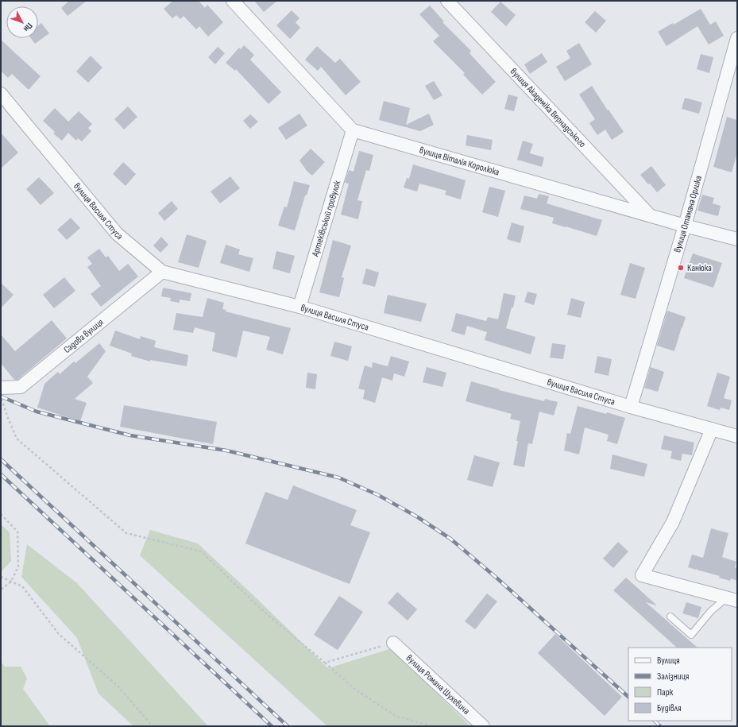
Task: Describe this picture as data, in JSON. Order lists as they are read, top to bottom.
{
  "streets": {
    "street": [
      "вулиця Академіка Вернадського",
      "вулиця Віталія Королюка",
      "вулиця Василя Стуса",
      "вулиця Отамана Орлика",
      "Артеківський провулок",
      "Садова вулиця",
      "вулиця Романа Шухевича"
    ]
  },
  "crossings": [
    ["вулиця Академіка Вернадського", "вулиця Віталія Королюка"],
    ["вулиця Віталія Королюка", "вулиця Отамана Орлика"],
    ["вулиця Віталія Королюка", "Артеківський провулок"],
    ["вулиця Василя Стуса", "вулиця Отамана Орлика"],
    ["вулиця Василя Стуса", "Артеківський провулок"],
    ["вулиця Василя Стуса", "Садова вулиця"]
  ],
  "places": ["Канюка"],
  "legend": [
    "Вулиця",
    "Залізниця",
    "Парк",
    "Будівля"
  ],
  "north": "bottom right"
}
